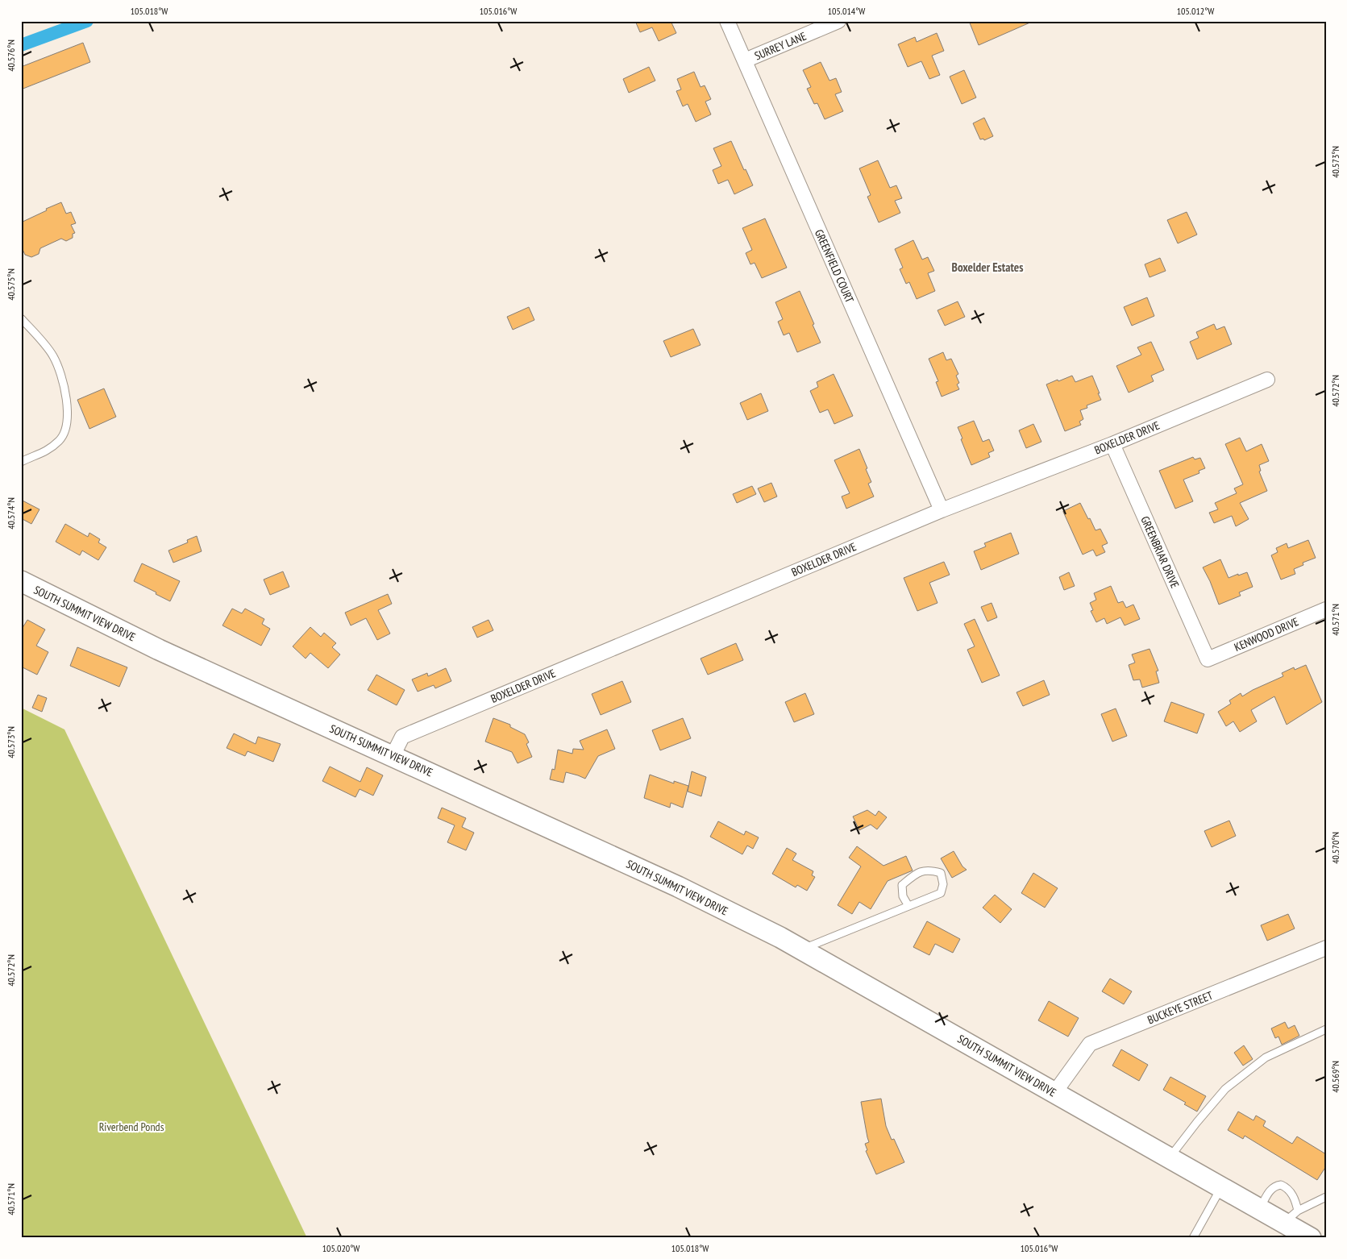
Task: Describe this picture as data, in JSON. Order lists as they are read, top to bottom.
{
  "streets": {
    "street": [
      "SURREY LANE",
      "GREENFIELD COURT",
      "BOXELDER DRIVE",
      "GREENBRIAR DRIVE",
      "SOUTH SUMMIT VIEW DRIVE",
      "KENWOOD DRIVE",
      "BUCKEYE STREET"
    ]
  },
  "crossings": [
    ["SURREY LANE", "GREENFIELD COURT"],
    ["GREENFIELD COURT", "BOXELDER DRIVE"],
    ["BOXELDER DRIVE", "GREENBRIAR DRIVE"],
    ["BOXELDER DRIVE", "SOUTH SUMMIT VIEW DRIVE"],
    ["GREENBRIAR DRIVE", "KENWOOD DRIVE"],
    ["SOUTH SUMMIT VIEW DRIVE", "BUCKEYE STREET"]
  ],
  "districts": ["Boxelder Estates"],
  "parks": ["Riverbend Ponds"],
  "coordinates": [
    "105.018°W",
    "105.016°W",
    "105.014°W",
    "105.012°W",
    "40.576°N",
    "40.573°N",
    "40.575°N",
    "40.572°N",
    "40.574°N",
    "40.571°N",
    "40.570°N",
    "40.569°N",
    "105.020°W"
  ]
}
